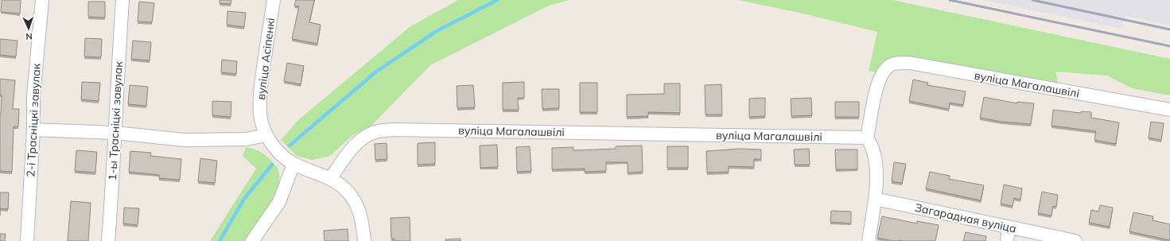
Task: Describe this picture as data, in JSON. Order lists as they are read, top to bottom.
{
  "streets": {
    "street": [
      "вуліца Асіпенкі",
      "вуліца Магалашвілі",
      "2-і Трасніцкі завулак",
      "1-ы Трасніцкі завулак",
      "Загарадная вуліца"
    ]
  },
  "crossings": [
    ["вуліца Асіпенкі", "вуліца Магалашвілі"]
  ],
  "north": "bottom"
}
